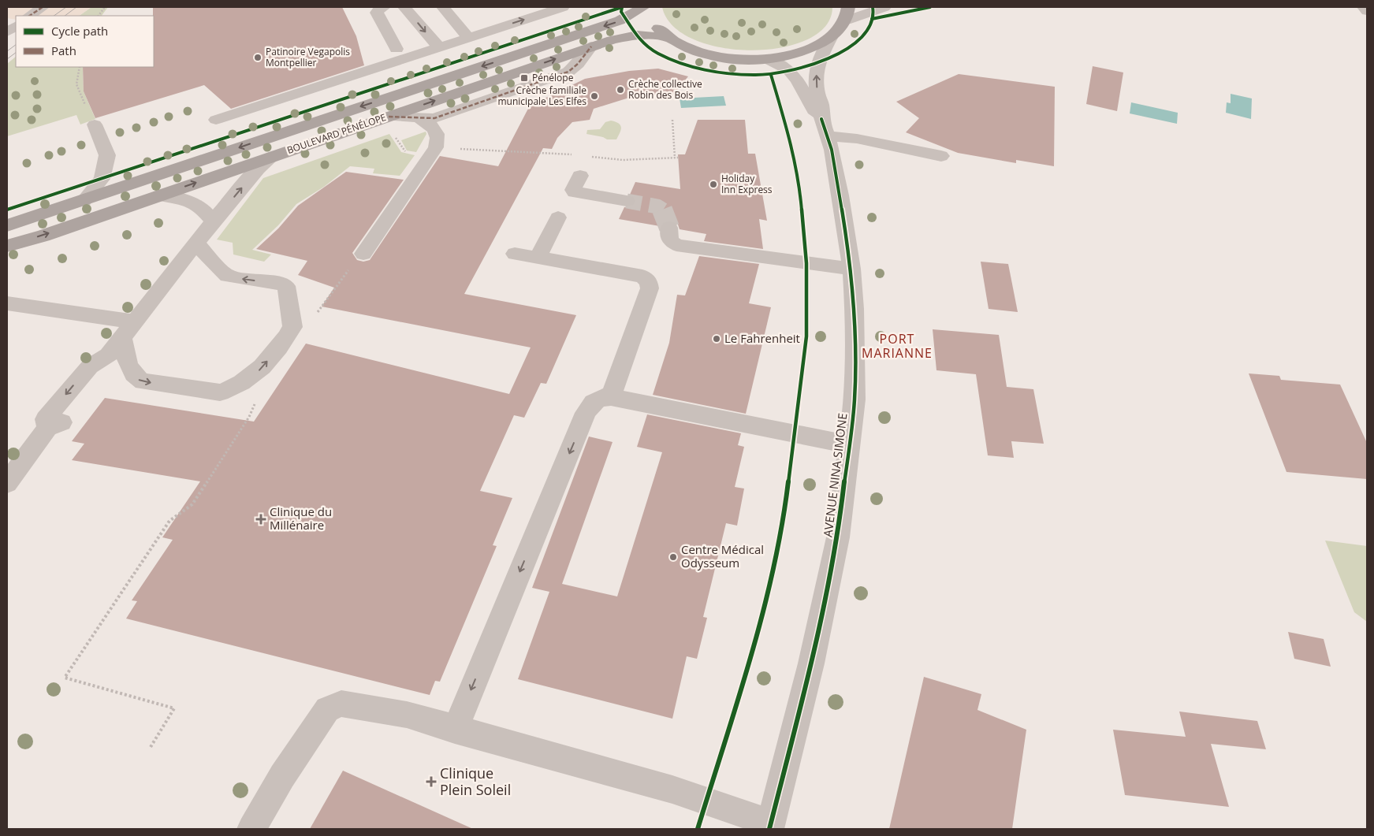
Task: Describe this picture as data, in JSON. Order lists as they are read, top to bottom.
{
  "streets": {
    "main road": ["BOULEVARD PÉNÉLOPE"],
    "street": ["AVENUE NINA SIMONE"]
  },
  "districts": ["PORT MARIANNE"],
  "places": {
    "other": [
      "Patinoire Vegapolis Montpellier",
      "Crèche collective Robin des Bois",
      "Crèche familiale municipale Les Elfes",
      "Holiday Inn Express",
      "Le Fahrenheit",
      "Centre Médical Odysseum"
    ],
    "transit": ["Pénélope"],
    "health": ["Clinique du Millénaire", "Clinique Plein Soleil"]
  },
  "legend": ["Cycle path", "Path"]
}
